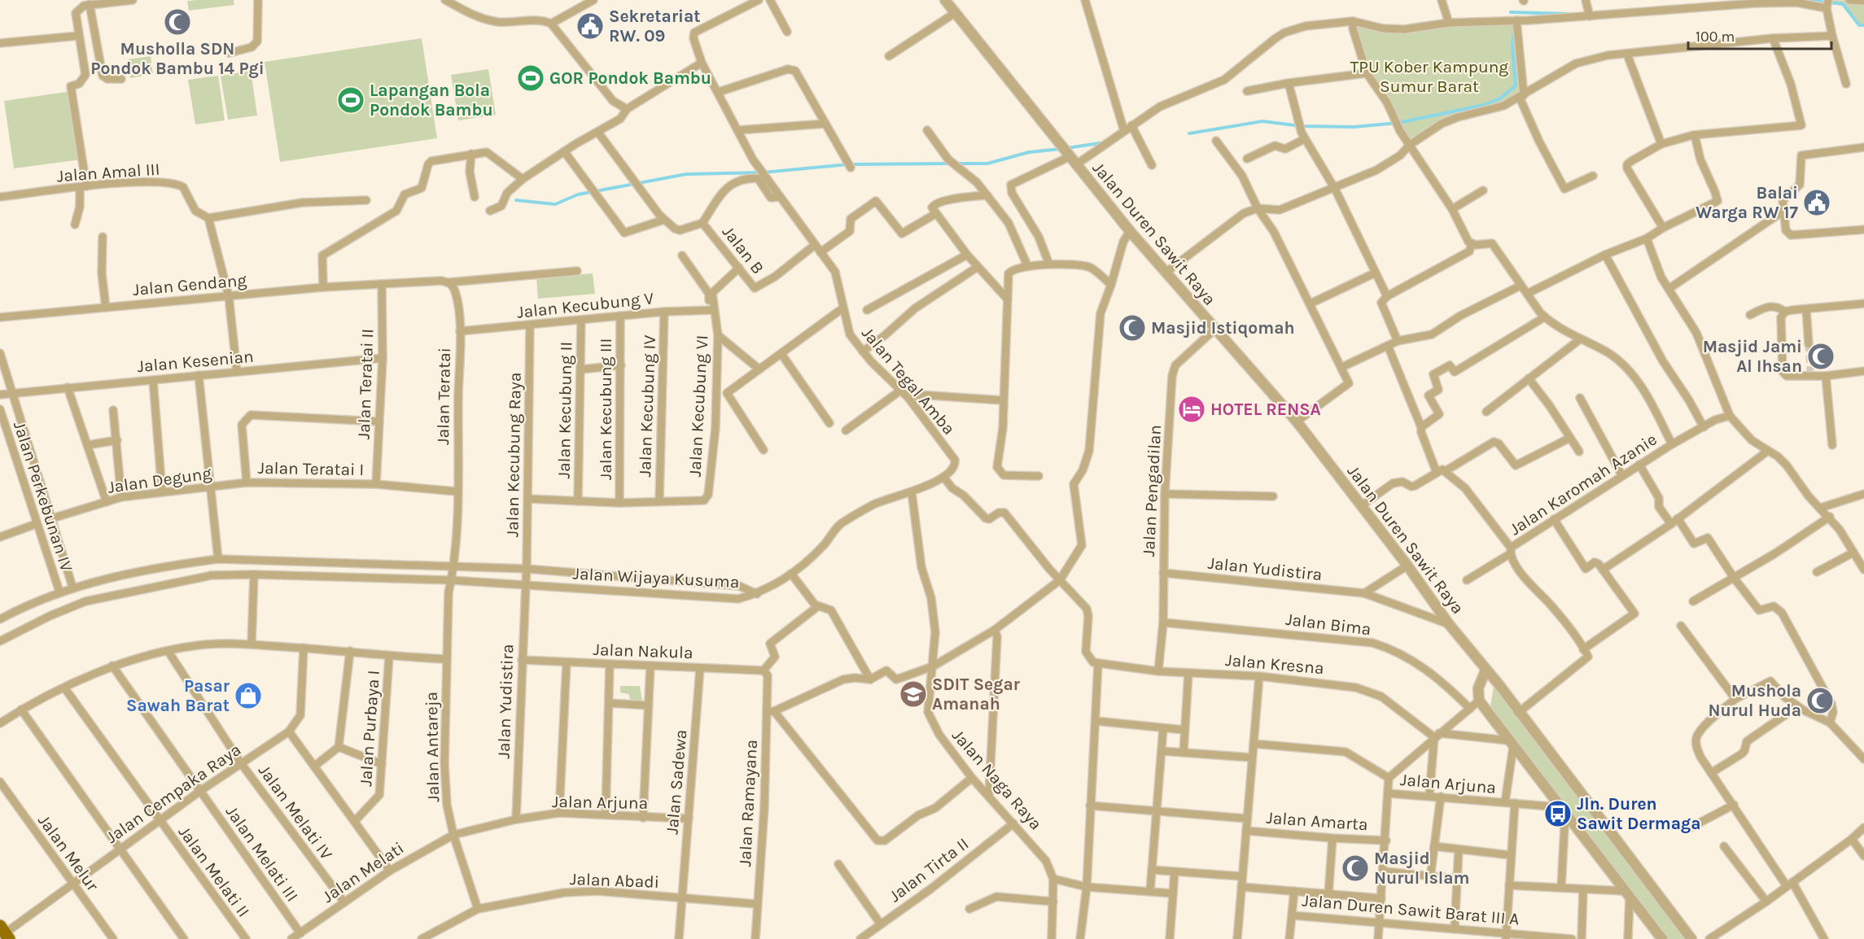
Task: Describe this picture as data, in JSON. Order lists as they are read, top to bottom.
{
  "streets": {
    "street": [
      "Jalan Amal III",
      "Jalan Duren Sawit Raya",
      "Jalan B",
      "Jalan Gendang",
      "Jalan Kecubung V",
      "Jalan Kesenian",
      "Jalan Tegal Amba",
      "Jalan Teratai II",
      "Jalan Teratai",
      "Jalan Kecubung IV",
      "Jalan Kecubung VI",
      "Jalan Kecubung III",
      "Jalan Kecubung II",
      "Jalan Kecubung Raya",
      "Jalan Teratai I",
      "Jalan Degung",
      "Jalan Karomah Azanie",
      "Jalan Pengadilan",
      "Jalan Perkebunan IV",
      "Jalan Yudistira",
      "Jalan Wijaya Kusuma",
      "Jalan Bima",
      "Jalan Nakula",
      "Jalan Kresna",
      "Jalan Purbaya I",
      "Jalan Antareja",
      "Jalan Naga Raya",
      "Jalan Sadewa",
      "Jalan Arjuna",
      "Jalan Cempaka Raya",
      "Jalan Ramayana",
      "Jalan Melati IV",
      "Jalan Amarta",
      "Jalan Melur",
      "Jalan Melati III",
      "Jalan Tirta II",
      "Jalan Melati II",
      "Jalan Melati",
      "Jalan Abadi",
      "Jalan Duren Sawit Barat III A"
    ]
  },
  "crossings": [
    ["Jalan Duren Sawit Raya", "Jalan Pengadilan"],
    ["Jalan Duren Sawit Raya", "Jalan Yudistira"],
    ["Jalan B", "Jalan Tegal Amba"],
    ["Jalan Gendang", "Jalan Teratai II"],
    ["Jalan Kecubung V", "Jalan Teratai"],
    ["Jalan Kecubung V", "Jalan Kecubung IV"],
    ["Jalan Kecubung V", "Jalan Kecubung VI"],
    ["Jalan Kecubung V", "Jalan Kecubung III"],
    ["Jalan Kecubung V", "Jalan Kecubung II"],
    ["Jalan Kecubung V", "Jalan Kecubung Raya"],
    ["Jalan Kesenian", "Jalan Teratai II"],
    ["Jalan Teratai II", "Jalan Teratai I"],
    ["Jalan Teratai", "Jalan Teratai I"],
    ["Jalan Teratai", "Jalan Wijaya Kusuma"],
    ["Jalan Teratai", "Jalan Antareja"],
    ["Jalan Kecubung IV", "Jalan Kecubung VI"],
    ["Jalan Kecubung Raya", "Jalan Yudistira"],
    ["Jalan Kecubung Raya", "Jalan Wijaya Kusuma"],
    ["Jalan Teratai I", "Jalan Degung"],
    ["Jalan Pengadilan", "Jalan Yudistira"],
    ["Jalan Pengadilan", "Jalan Bima"],
    ["Jalan Pengadilan", "Jalan Kresna"],
    ["Jalan Perkebunan IV", "Jalan Wijaya Kusuma"],
    ["Jalan Yudistira", "Jalan Wijaya Kusuma"],
    ["Jalan Yudistira", "Jalan Nakula"],
    ["Jalan Yudistira", "Jalan Arjuna"],
    ["Jalan Wijaya Kusuma", "Jalan Antareja"],
    ["Jalan Nakula", "Jalan Sadewa"],
    ["Jalan Nakula", "Jalan Ramayana"],
    ["Jalan Antareja", "Jalan Arjuna"],
    ["Jalan Antareja", "Jalan Melati"],
    ["Jalan Antareja", "Jalan Abadi"],
    ["Jalan Naga Raya", "Jalan Tirta II"],
    ["Jalan Sadewa", "Jalan Arjuna"],
    ["Jalan Sadewa", "Jalan Abadi"],
    ["Jalan Arjuna", "Jalan Amarta"],
    ["Jalan Arjuna", "Jalan Melati"],
    ["Jalan Cempaka Raya", "Jalan Melati IV"],
    ["Jalan Cempaka Raya", "Jalan Melur"],
    ["Jalan Cempaka Raya", "Jalan Melati III"],
    ["Jalan Cempaka Raya", "Jalan Melati II"],
    ["Jalan Ramayana", "Jalan Abadi"],
    ["Jalan Melati IV", "Jalan Melati"],
    ["Jalan Amarta", "Jalan Duren Sawit Barat III A"],
    ["Jalan Melati III", "Jalan Melati"]
  ],
  "parks": ["TPU Kober Kampung Sumur Barat"],
  "places": {
    "mosque": [
      "Musholla SDN Pondok Bambu 14 Pgi",
      "Masjid Istiqomah",
      "Masjid Jami Al Ihsan",
      "Mushola Nurul Huda",
      "Masjid Nurul Islam"
    ],
    "public building": ["Sekretariat RW. 09", "Balai Warga RW 17"],
    "sports": ["GOR Pondok Bambu", "Lapangan Bola Pondok Bambu"],
    "hotel": ["HOTEL RENSA"],
    "school or university": ["SDIT Segar Amanah"],
    "shop": ["Pasar Sawah Barat"],
    "bus stop": ["Jln. Duren Sawit Dermaga"]
  },
  "scale_bar": "100 m"
}
